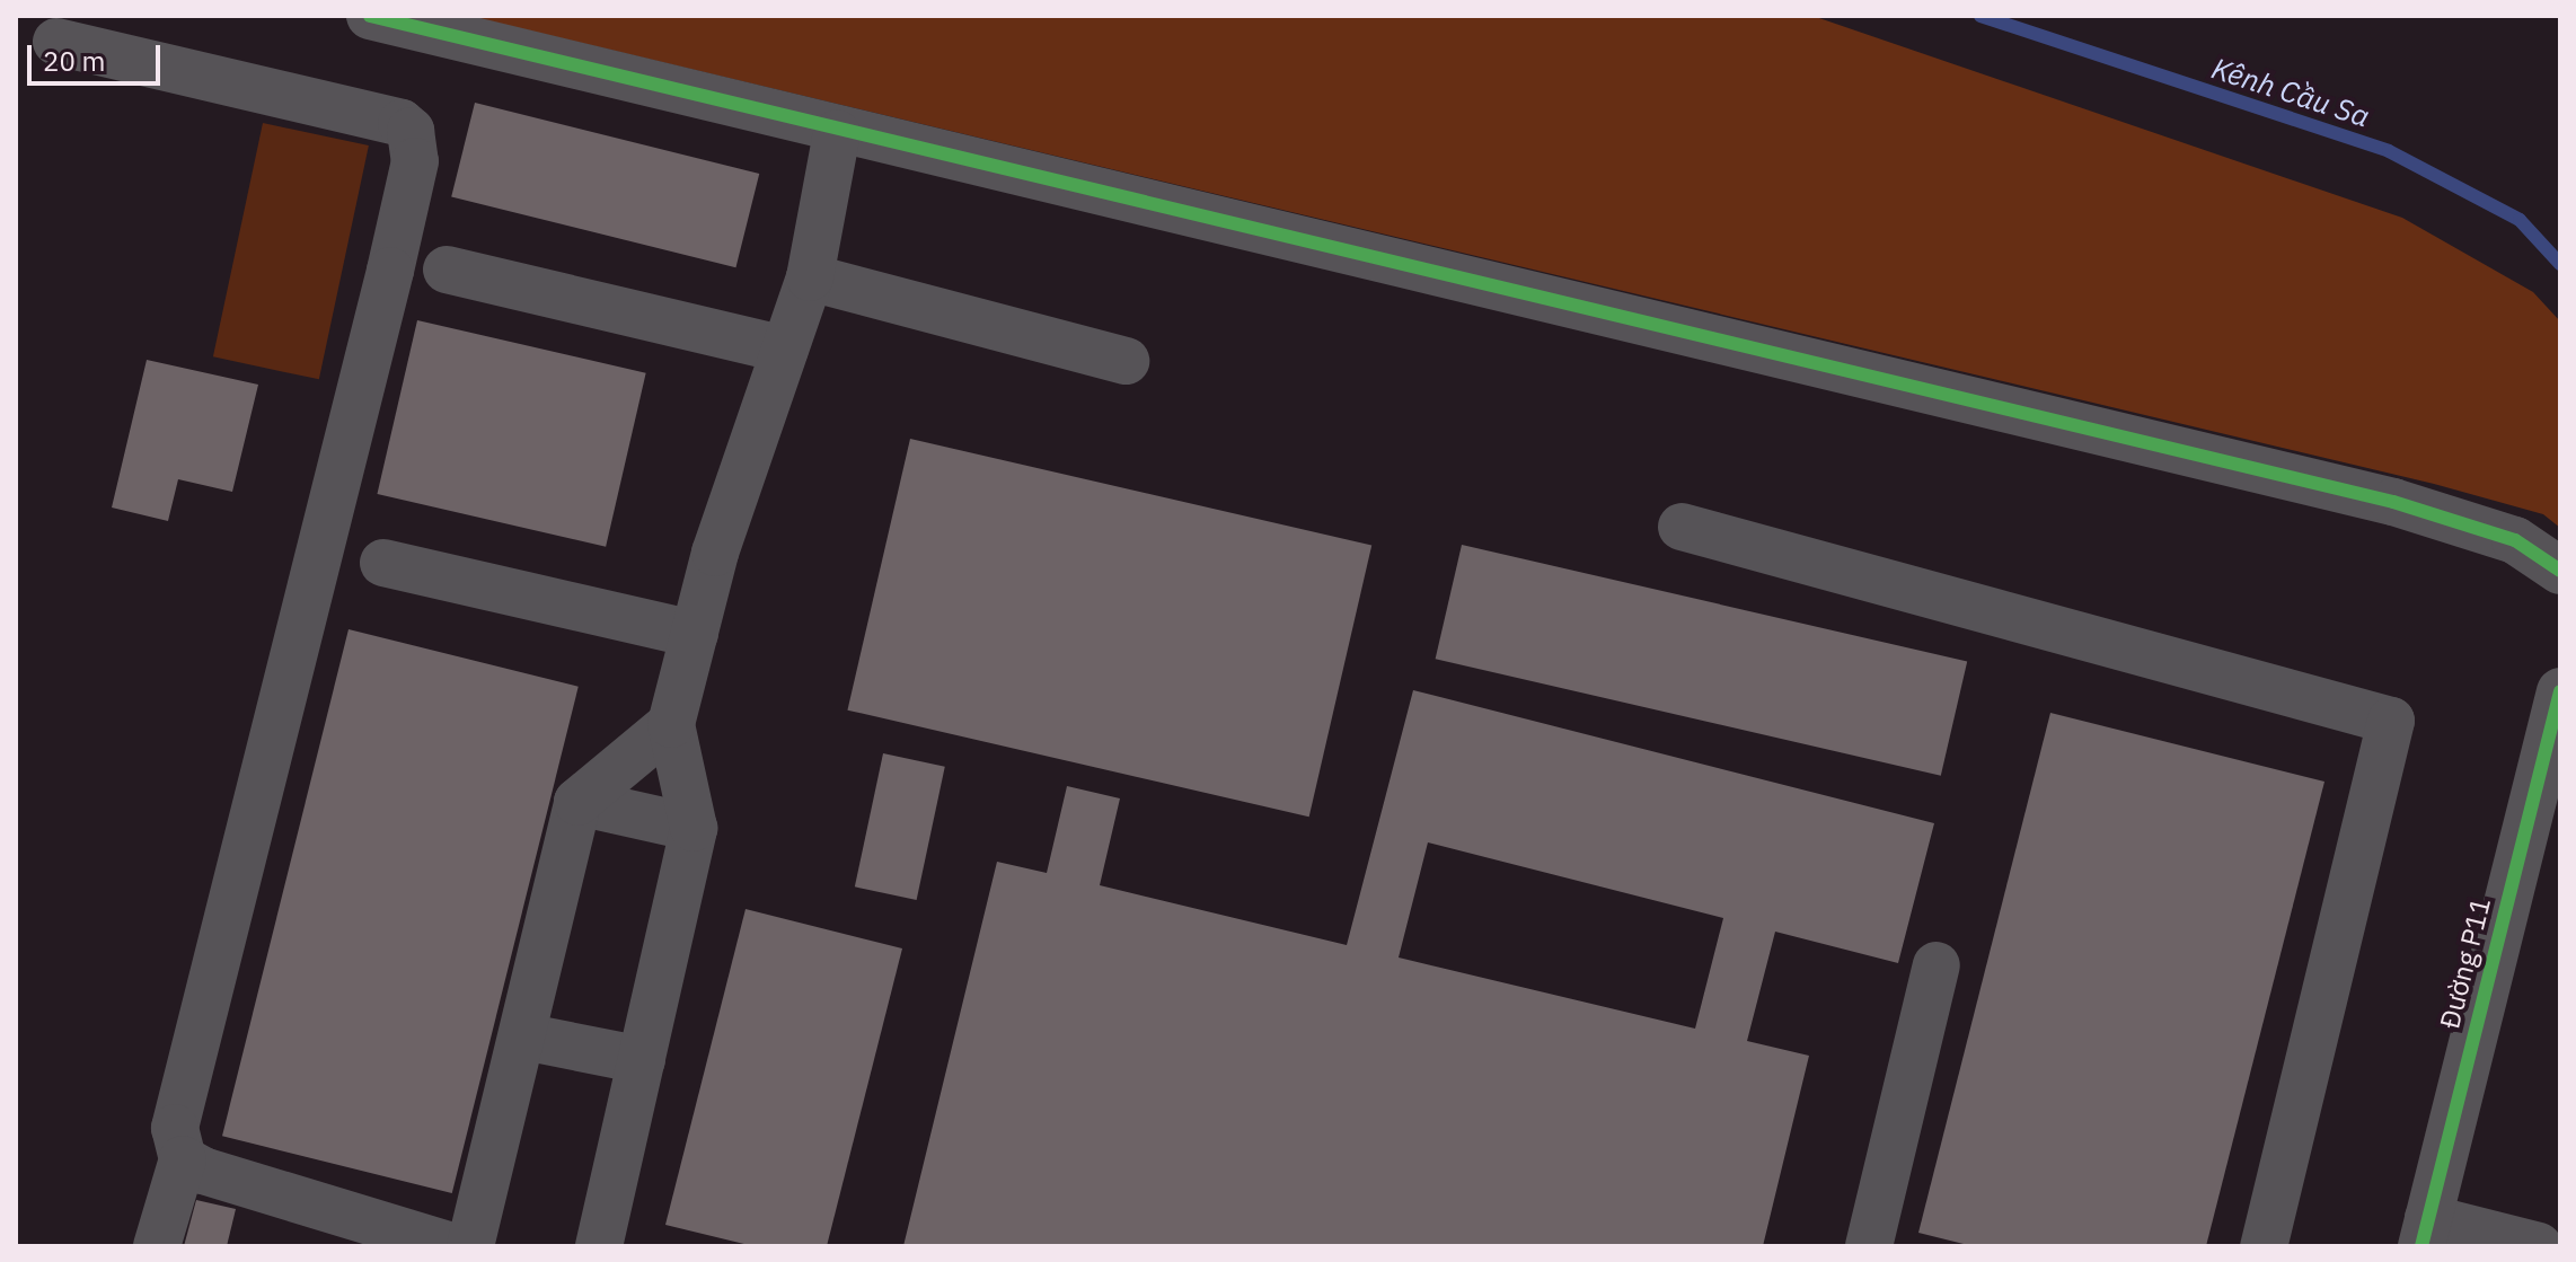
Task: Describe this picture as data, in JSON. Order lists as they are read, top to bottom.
{
  "streets": {
    "street": ["Đường P11"]
  },
  "water": ["Kênh Cầu Sa"],
  "scale_bar": "20 m"
}
